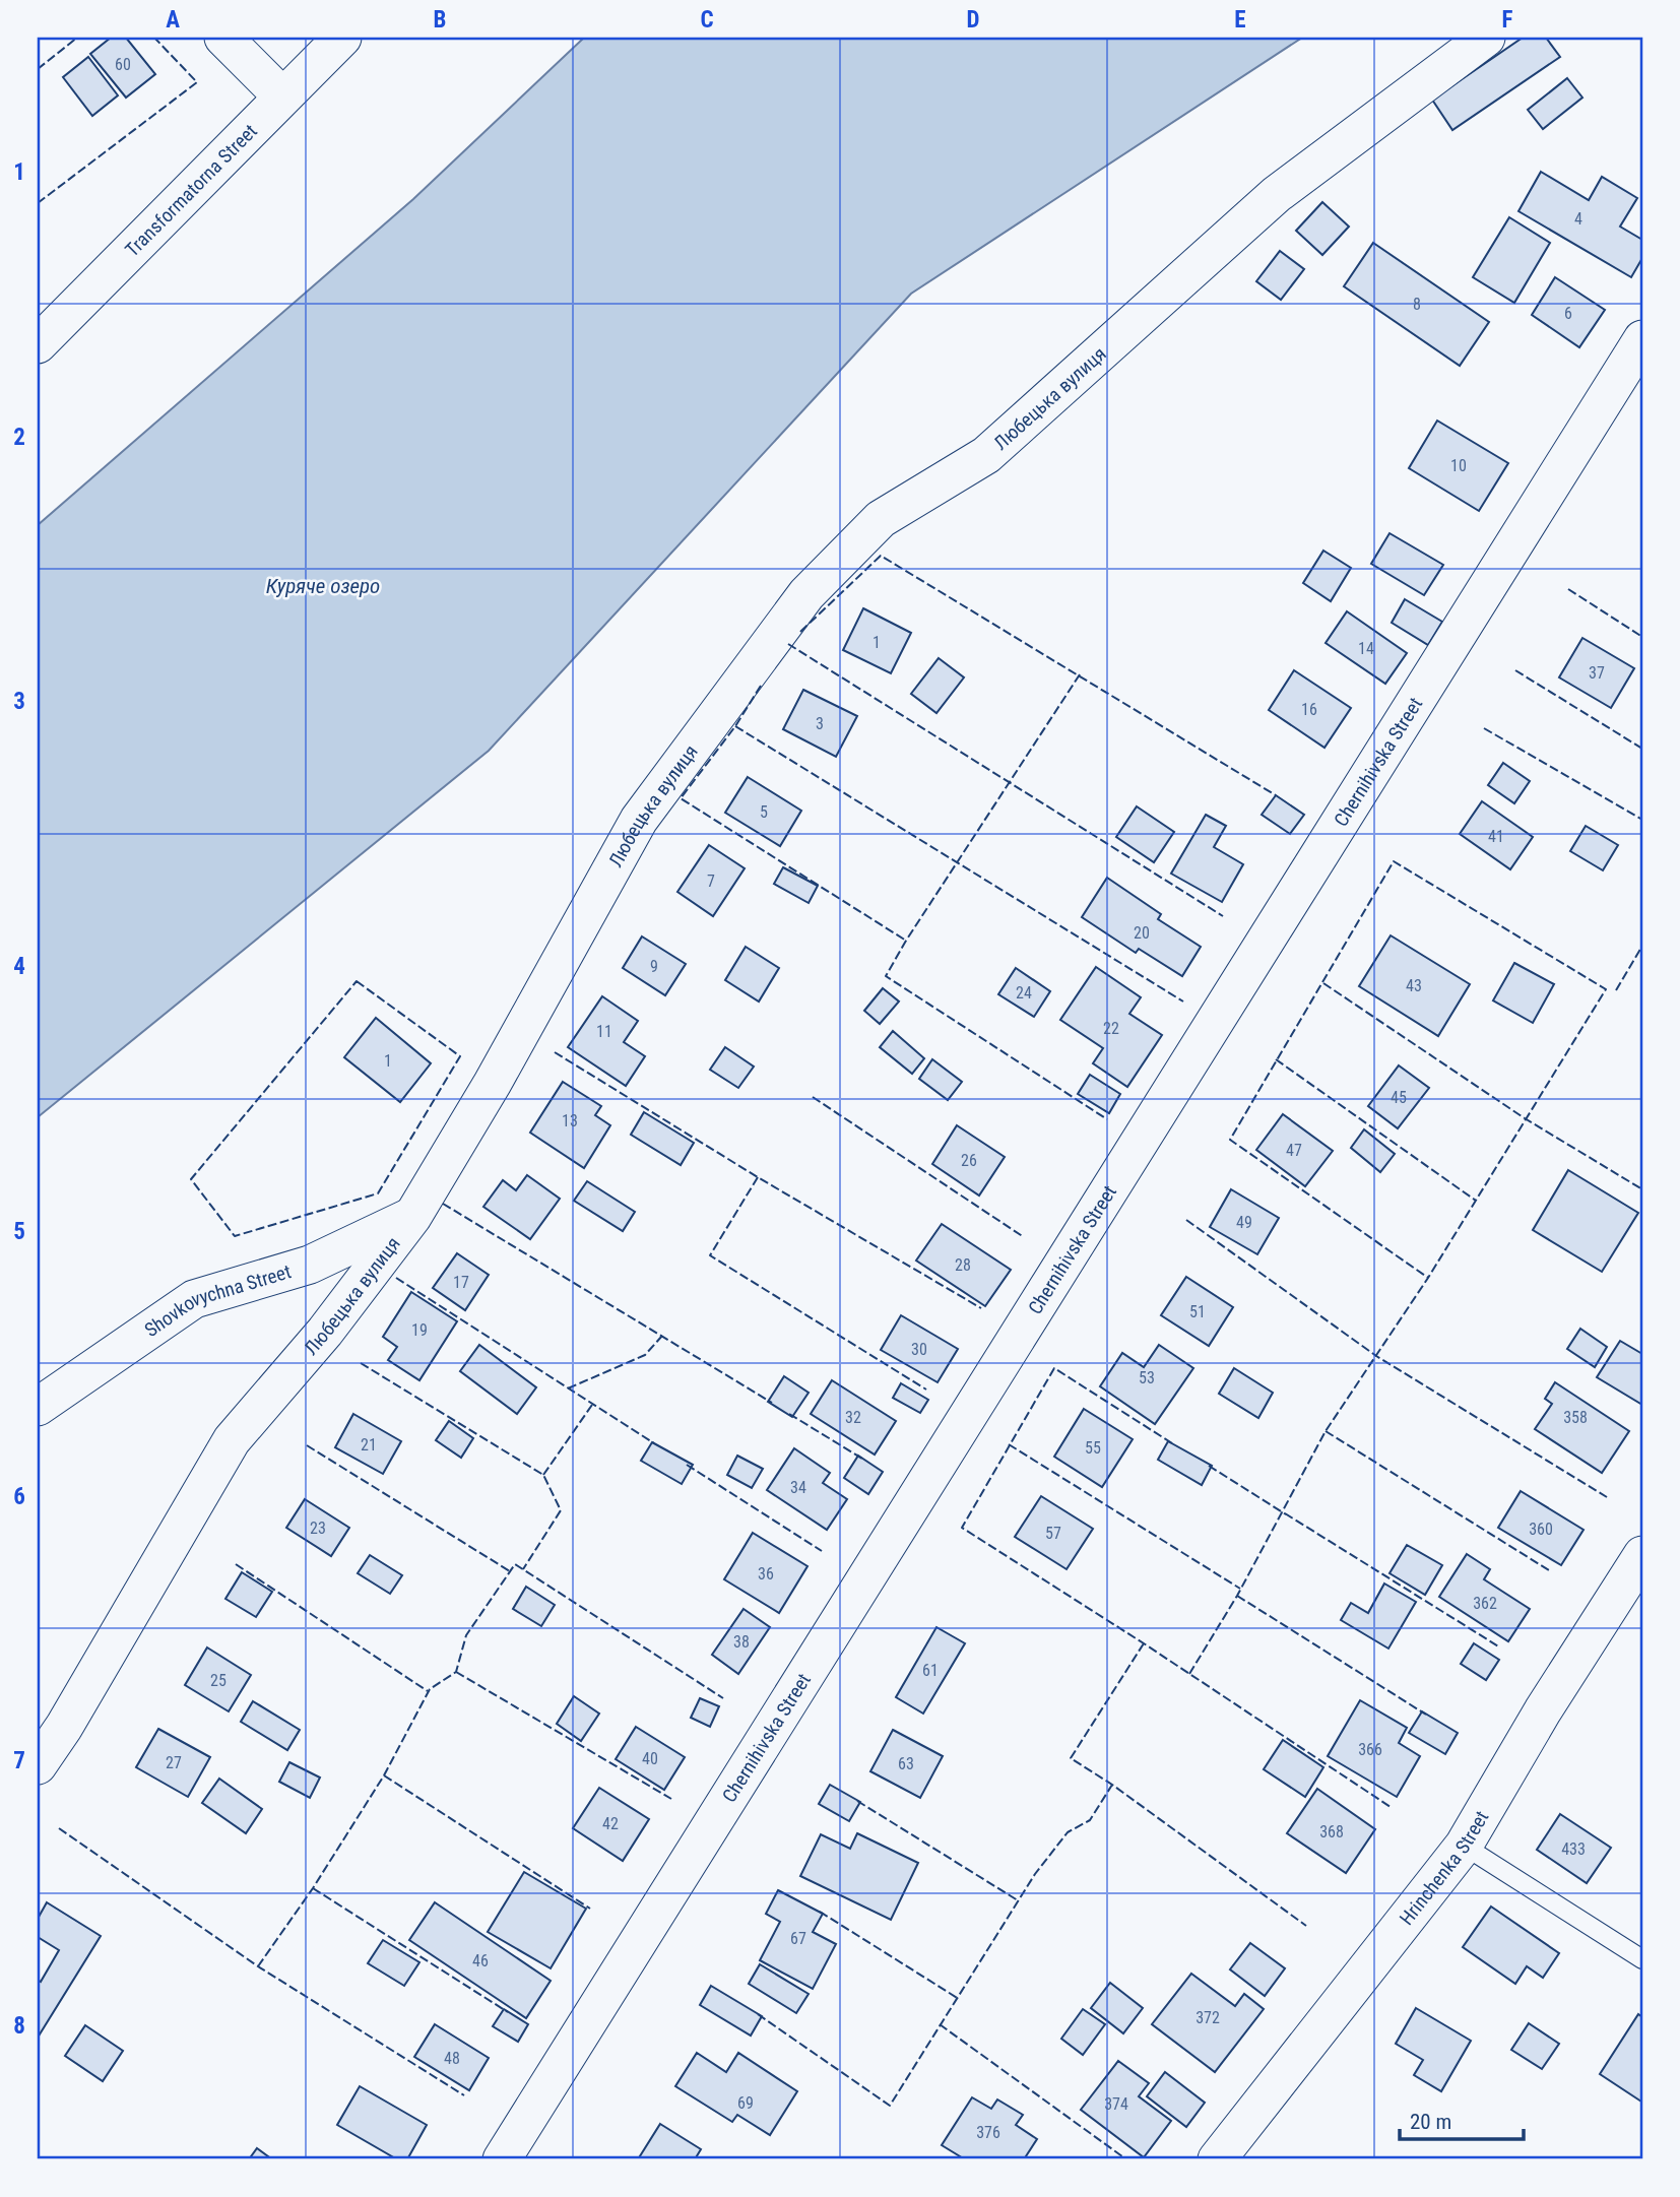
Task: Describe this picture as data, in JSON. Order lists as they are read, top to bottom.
{
  "streets": {
    "street": [
      "Transformatorna Street",
      "Любецька вулиця",
      "Chernihivska Street",
      "Shovkovychna Street",
      "Hrinchenka Street"
    ]
  },
  "crossings": [
    ["Любецька вулиця", "Shovkovychna Street"]
  ],
  "water": ["Куряче озеро"],
  "house_numbers": [
    "60",
    "4",
    "8",
    "6",
    "10",
    "1",
    "14",
    "37",
    "16",
    "3",
    "5",
    "41",
    "7",
    "20",
    "9",
    "43",
    "24",
    "22",
    "11",
    "1",
    "45",
    "13",
    "47",
    "26",
    "49",
    "28",
    "17",
    "51",
    "19",
    "30",
    "53",
    "32",
    "358",
    "21",
    "55",
    "34",
    "23",
    "360",
    "57",
    "36",
    "362",
    "38",
    "61",
    "25",
    "366",
    "40",
    "27",
    "63",
    "42",
    "368",
    "433",
    "67",
    "46",
    "372",
    "48",
    "69",
    "374",
    "376"
  ],
  "scale_bar": "20 m",
  "grid": {
    "columns": [
      "A",
      "B",
      "C",
      "D",
      "E",
      "F"
    ],
    "rows": [
      "1",
      "2",
      "3",
      "4",
      "5",
      "6",
      "7",
      "8"
    ]
  }
}
